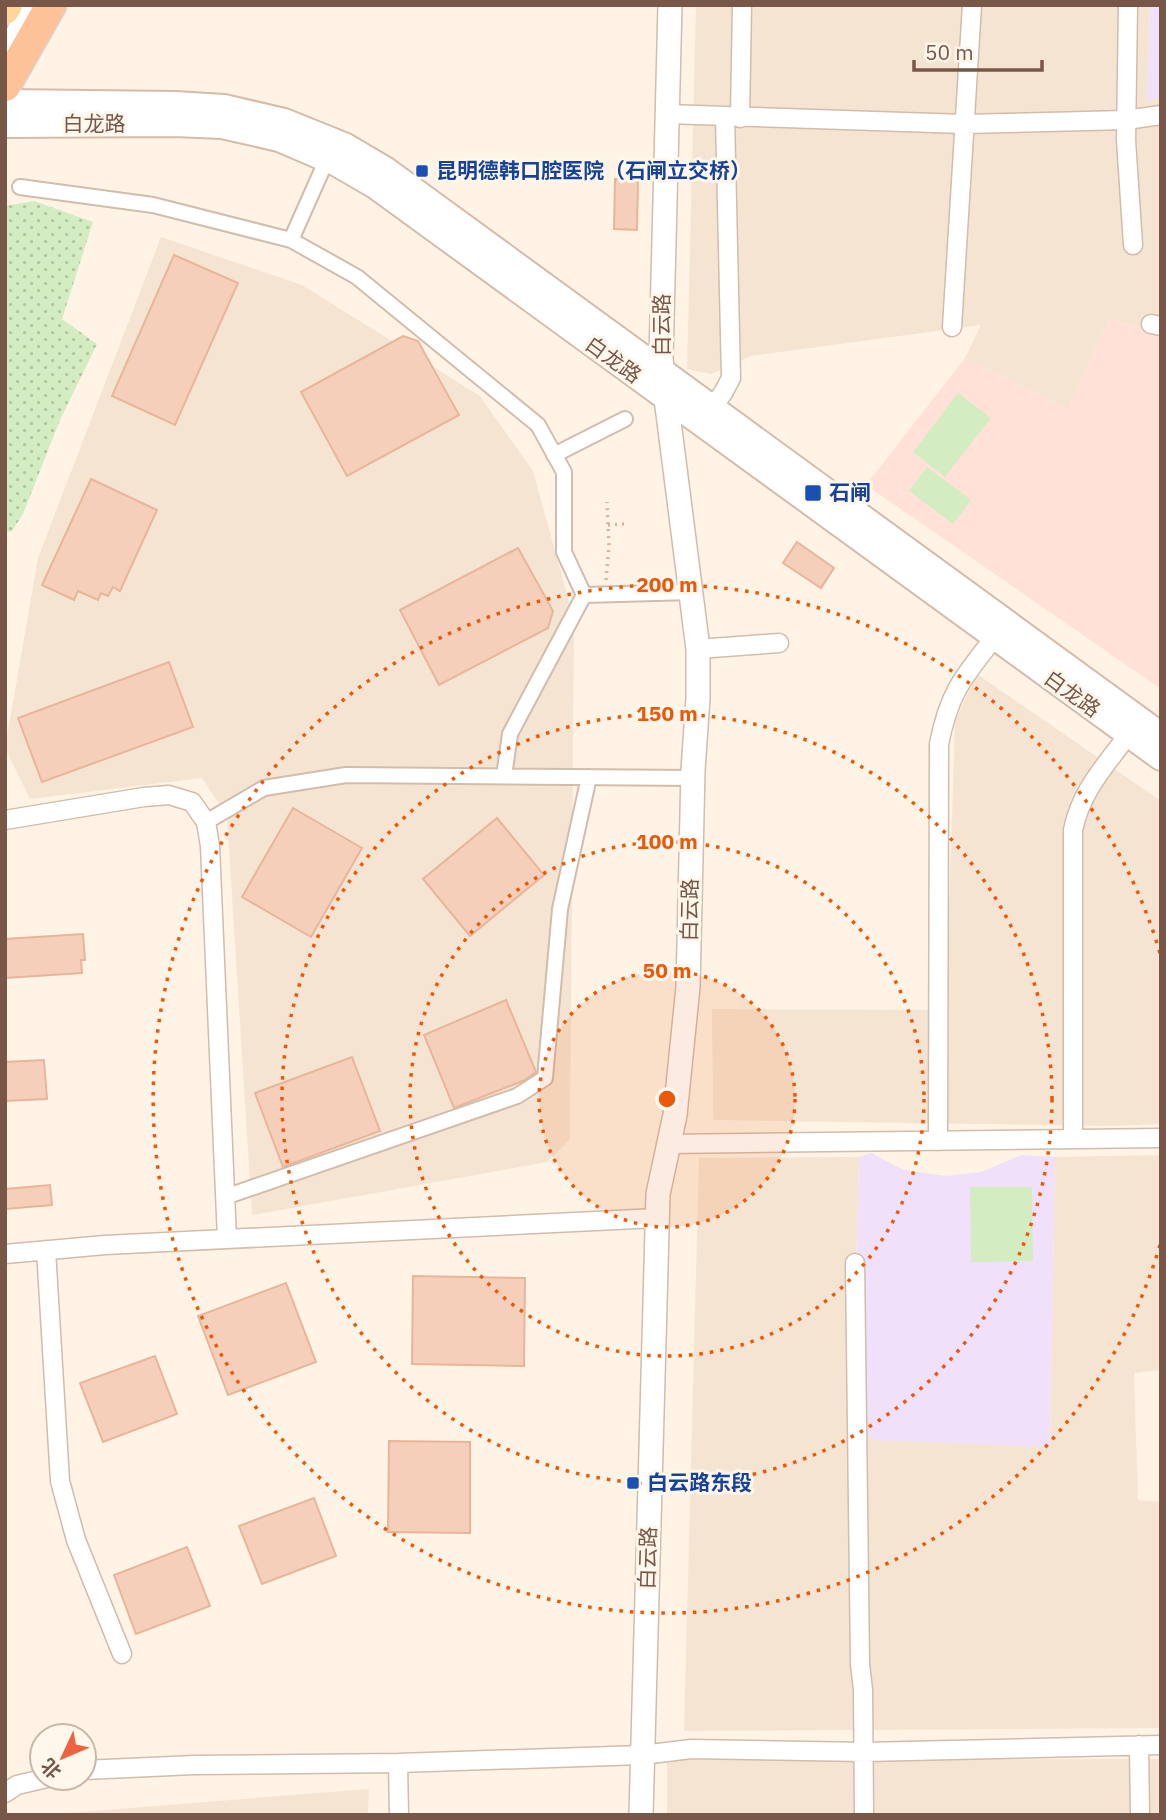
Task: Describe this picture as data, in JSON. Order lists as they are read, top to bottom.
{
  "streets": {
    "main road": ["白龙路"],
    "street": ["白云路"]
  },
  "crossings": [
    ["白龙路", "白云路"]
  ],
  "places": {
    "transit": ["昆明德韩口腔医院（石闸立交桥）", "石闸", "白云路东段"]
  },
  "scale_bar": "50 m",
  "north": "bottom left",
  "rings": [
    "200 m",
    "150 m",
    "100 m",
    "50 m"
  ]
}
